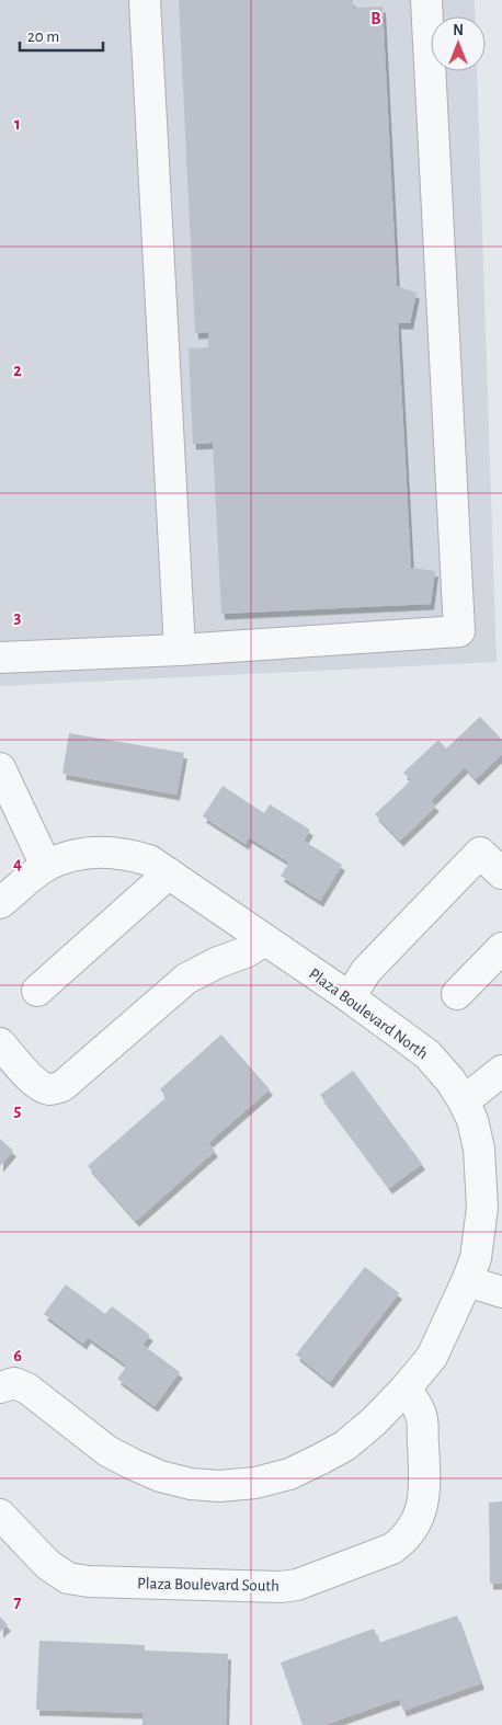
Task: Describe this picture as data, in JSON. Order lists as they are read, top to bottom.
{
  "streets": {
    "street": ["Plaza Boulevard North", "Plaza Boulevard South"]
  },
  "scale_bar": "20 m",
  "north": "top",
  "grid": {
    "columns": ["B"],
    "rows": [
      "1",
      "2",
      "3",
      "4",
      "5",
      "6",
      "7"
    ]
  }
}
